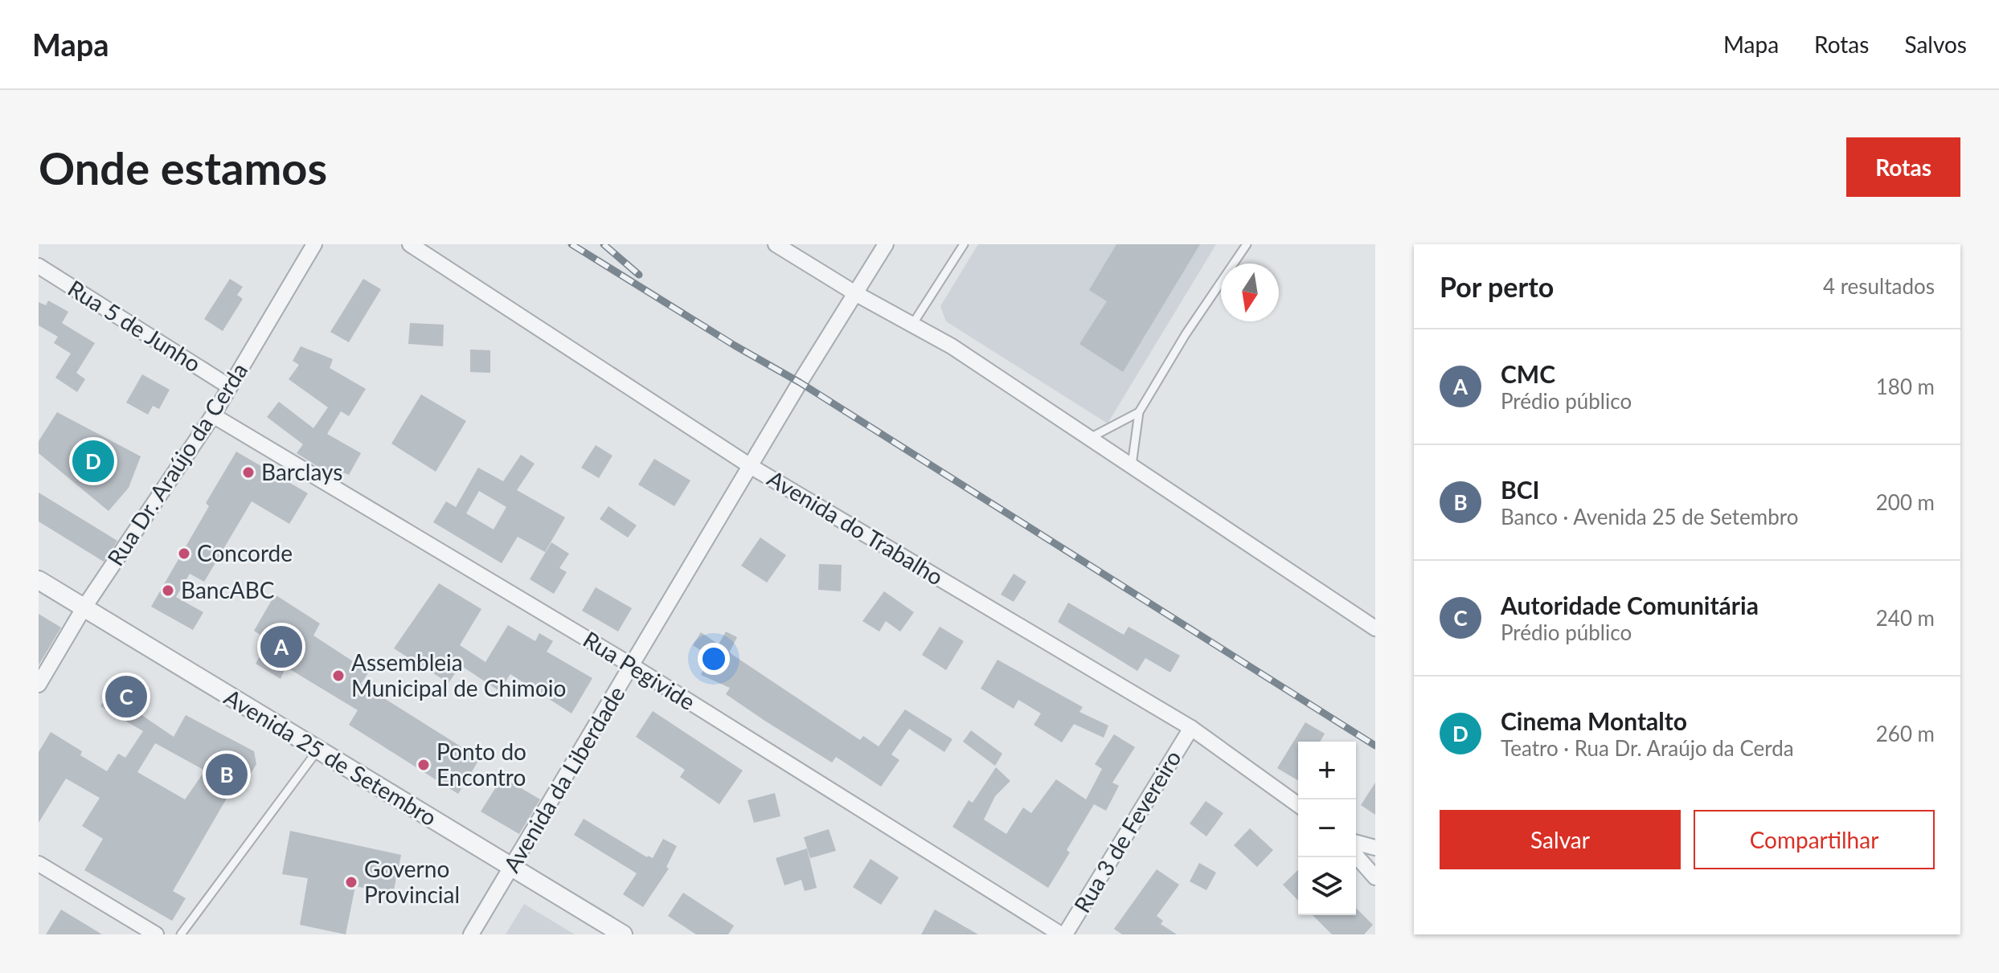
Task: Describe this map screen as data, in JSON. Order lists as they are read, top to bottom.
{
  "streets": {
    "street": [
      "Rua 5 de Junho",
      "Rua Dr. Araújo da Cerda",
      "Avenida do Trabalho",
      "Rua Pegivide",
      "Avenida 25 de Setembro",
      "Avenida da Liberdade",
      "Rua 3 de Fevereiro"
    ]
  },
  "crossings": [
    ["Rua 5 de Junho", "Rua Dr. Araújo da Cerda"],
    ["Rua Dr. Araújo da Cerda", "Rua Pegivide"],
    ["Rua Dr. Araújo da Cerda", "Avenida 25 de Setembro"],
    ["Avenida do Trabalho", "Avenida da Liberdade"],
    ["Avenida do Trabalho", "Rua 3 de Fevereiro"],
    ["Rua Pegivide", "Avenida da Liberdade"],
    ["Rua Pegivide", "Rua 3 de Fevereiro"],
    ["Avenida 25 de Setembro", "Avenida da Liberdade"]
  ],
  "places": [
    "Barclays",
    "Concorde",
    "BancABC",
    "Assembleia Municipal de Chimoio",
    "Ponto do Encontro",
    "Governo Provincial"
  ],
  "north": "bottom",
  "page": {
    "header": "Mapa",
    "nav": ["Mapa", "Rotas", "Salvos"],
    "buttons": [
      "Rotas",
      ["Salvar", "Compartilhar"]
    ],
    "title": "Onde estamos",
    "heading": ["Por perto", "4 resultados"],
    "list": [
      {
        "mark": "A",
        "name": "CMC",
        "note": "Prédio público",
        "value": "180 m"
      },
      {
        "mark": "B",
        "name": "BCI",
        "note": "Banco · Avenida 25 de Setembro",
        "value": "200 m"
      },
      {
        "mark": "C",
        "name": "Autoridade Comunitária",
        "note": "Prédio público",
        "value": "240 m"
      },
      {
        "mark": "D",
        "name": "Cinema Montalto",
        "note": "Teatro · Rua Dr. Araújo da Cerda",
        "value": "260 m"
      }
    ],
    "pins": [
      "D",
      "A",
      "C",
      "B"
    ],
    "map_buttons": ["+", "−"]
  }
}
